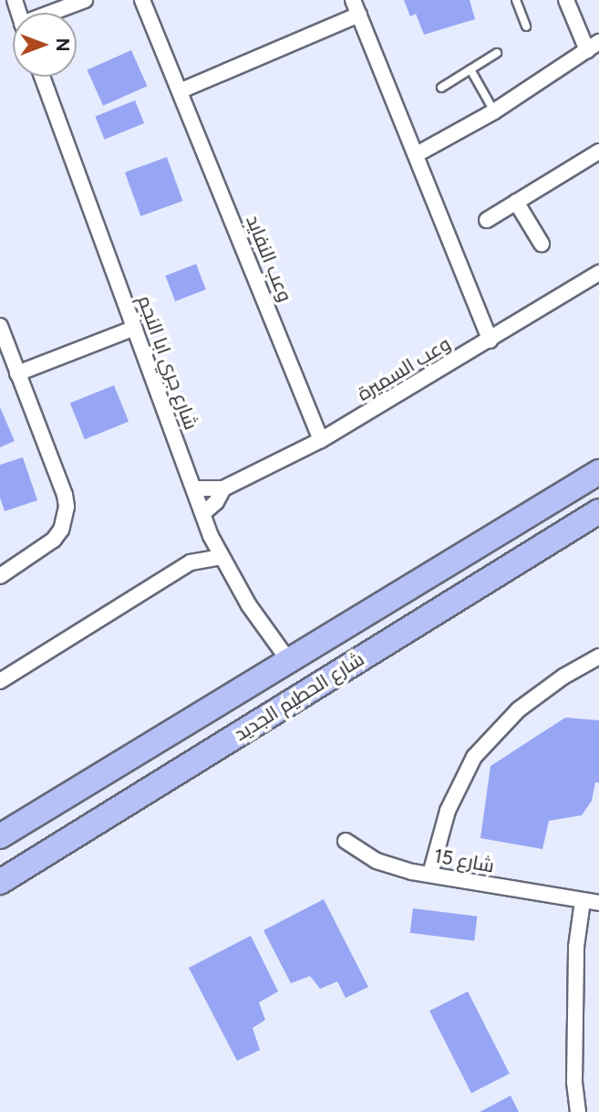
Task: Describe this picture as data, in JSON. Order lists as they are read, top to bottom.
{
  "streets": {
    "main road": ["شارع الحطيم الجديد"],
    "street": [
      "وعب النفايد",
      "شارع جري ابا النجم",
      "وعب السميرة",
      "شارع 15"
    ]
  },
  "crossings": [
    ["وعب النفايد", "وعب السميرة"],
    ["شارع جري ابا النجم", "وعب السميرة"],
    ["شارع جري ابا النجم", "شارع الحطيم الجديد"]
  ],
  "north": "right"
}
